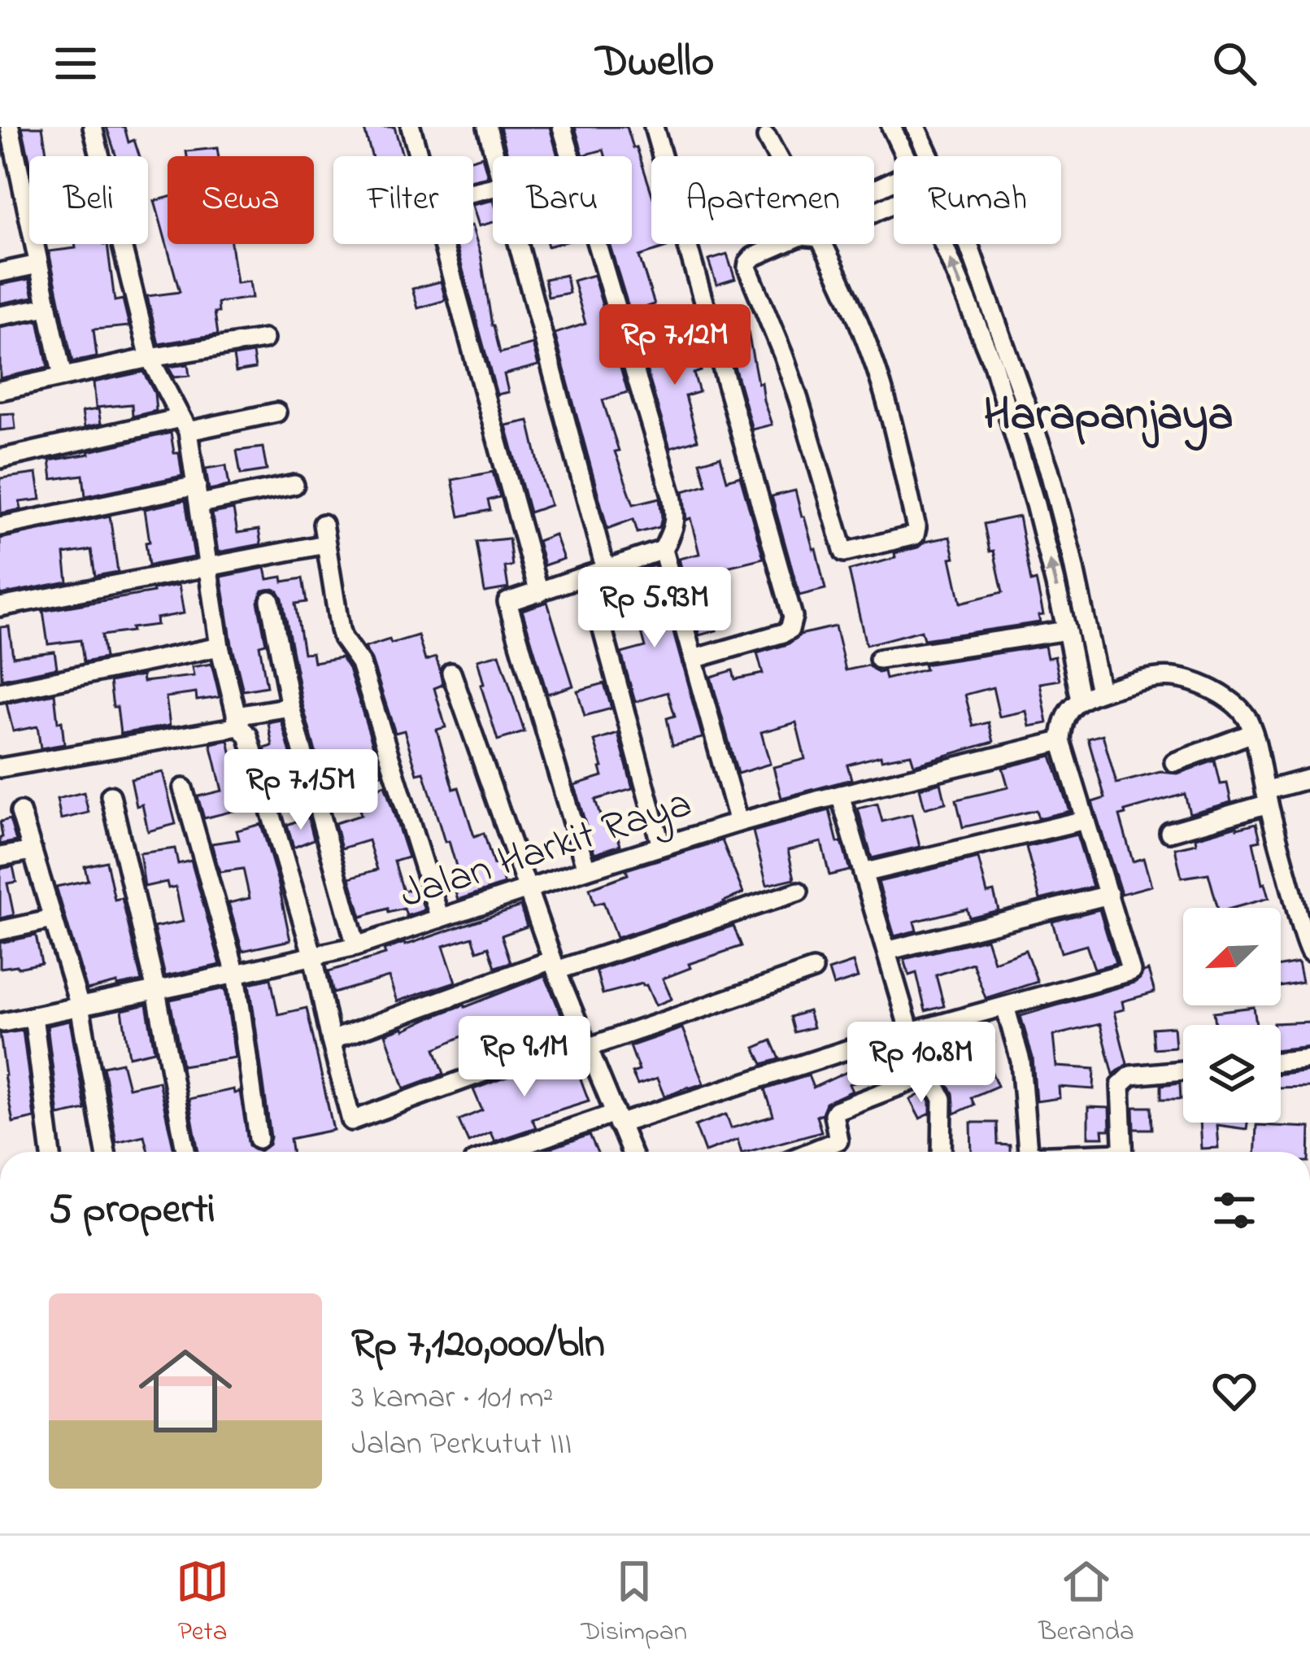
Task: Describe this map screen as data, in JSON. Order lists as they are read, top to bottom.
{
  "streets": {
    "street": ["Jalan Harkit Raya"]
  },
  "districts": ["Harapanjaya"],
  "north": "bottom left",
  "page": {
    "header": "Dwello",
    "chip": [
      "Beli",
      "Sewa",
      "Filter",
      "Baru",
      "Apartemen",
      "Rumah"
    ],
    "price": [
      "Rp 7.12M",
      "Rp 5.93M",
      "Rp 7.15M",
      "Rp 9.1M",
      "Rp 10.8M"
    ],
    "heading": "5 properti",
    "list": [
      {
        "name": "Rp 7,120,000/bln",
        "note": "3 kamar · 101 m² · Jalan Perkutut III"
      }
    ],
    "tabs": ["Peta", "Disimpan", "Beranda"]
  }
}
